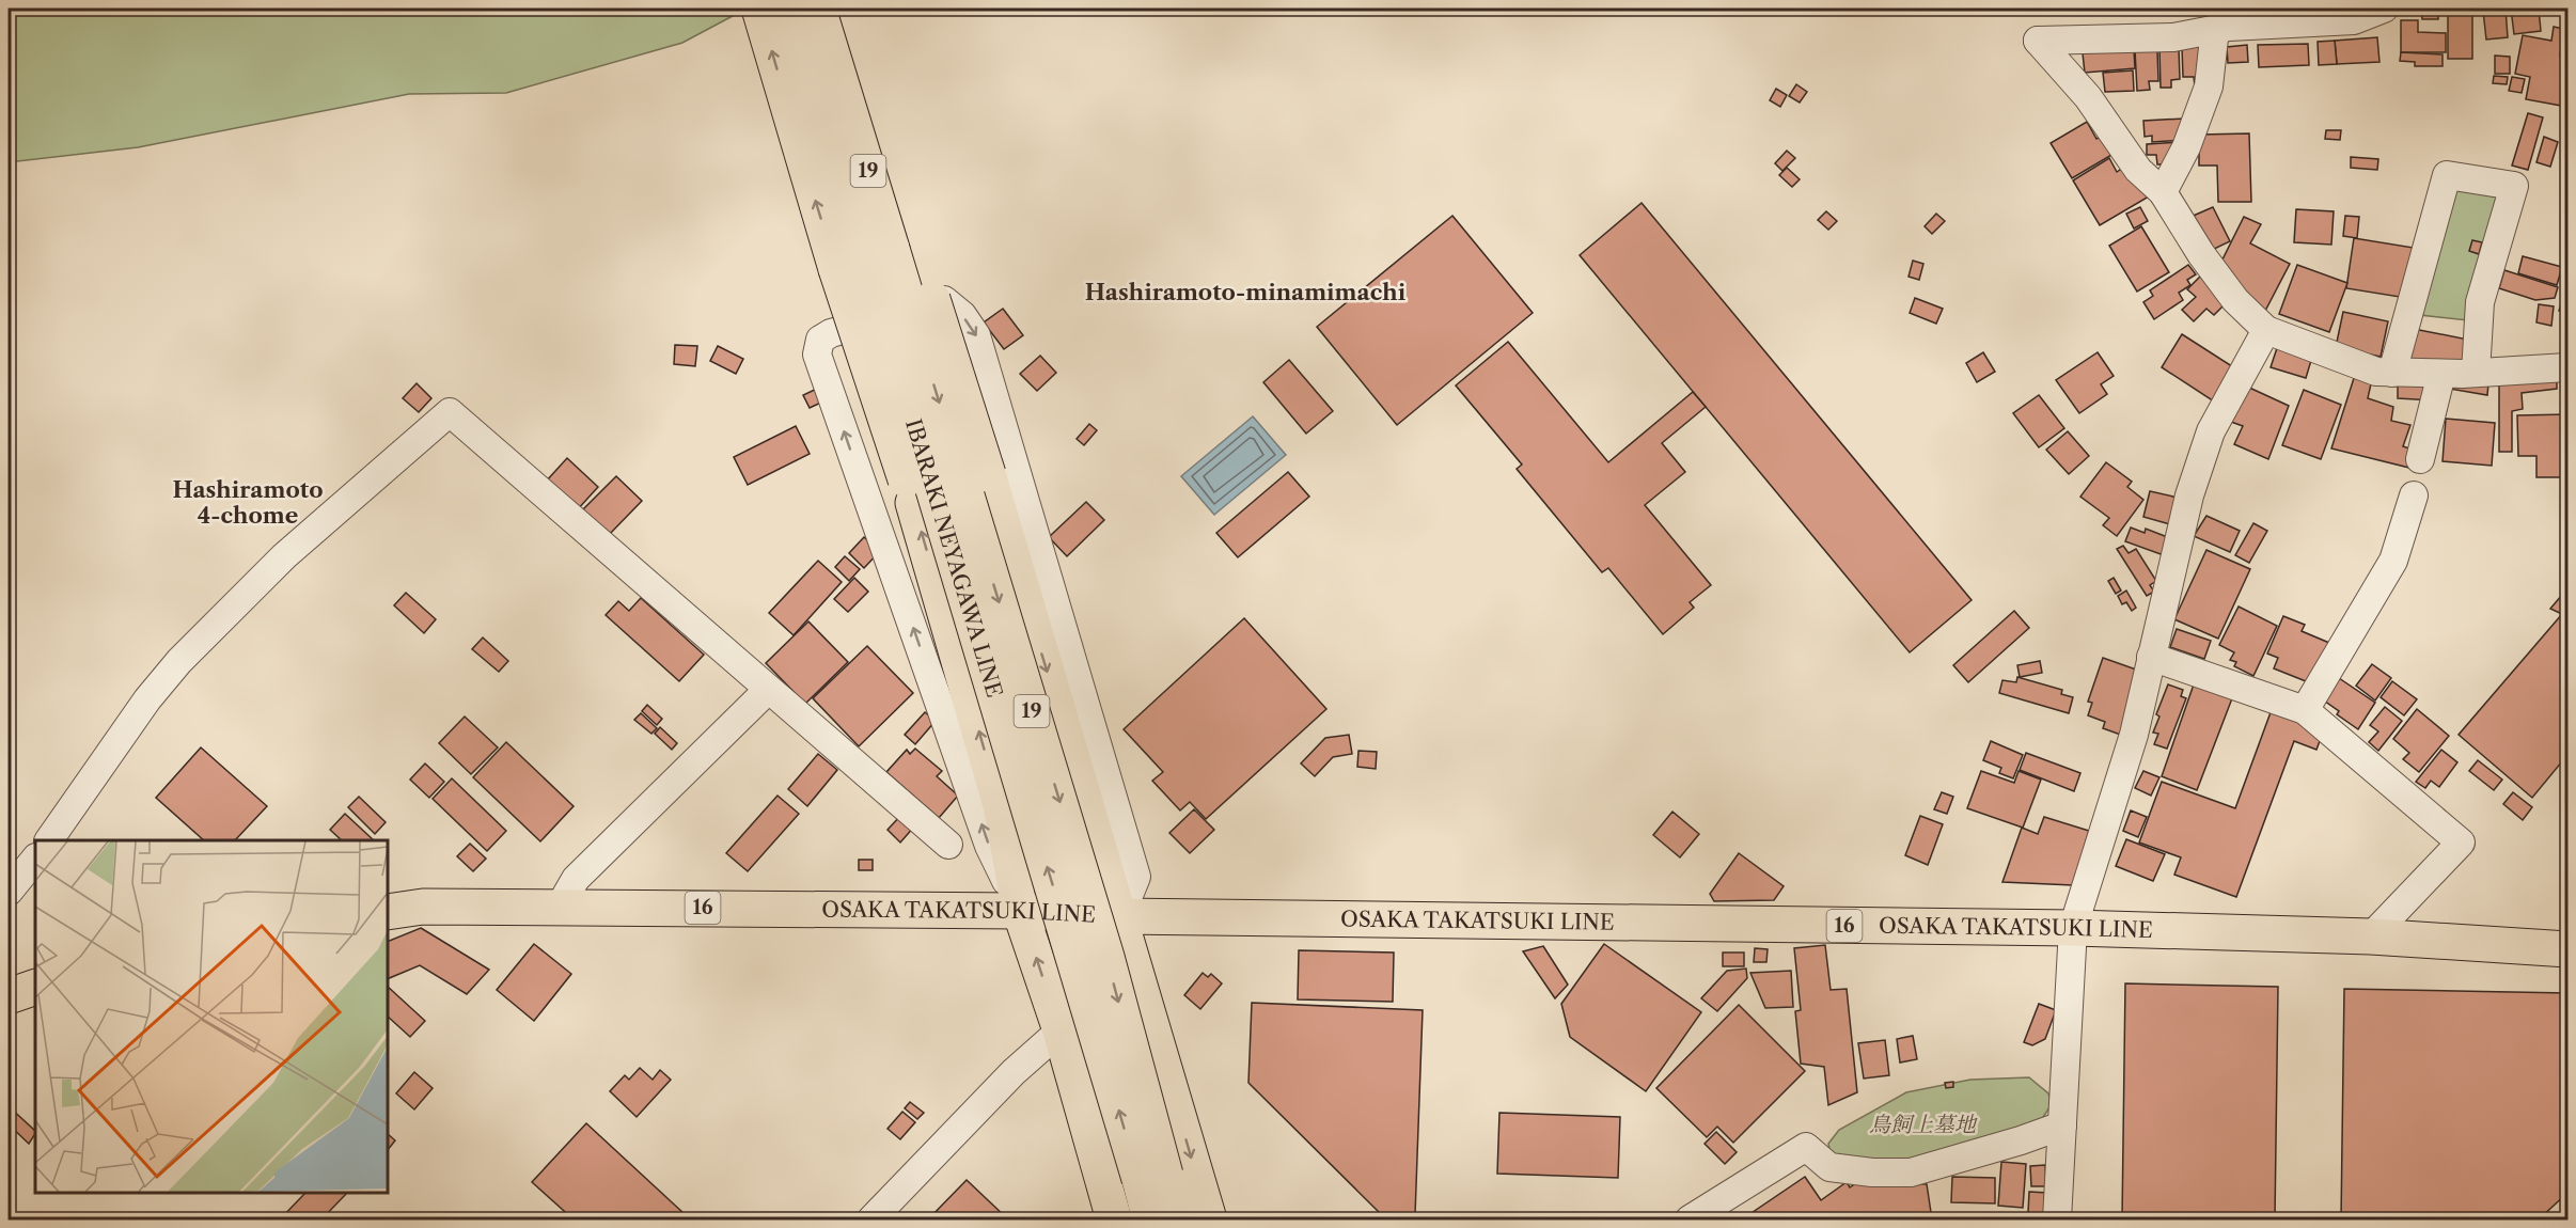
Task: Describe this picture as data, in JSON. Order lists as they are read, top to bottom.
{
  "streets": {
    "main road": [
      "19",
      "IBARAKI NEYAGAWA LINE",
      "16",
      "OSAKA TAKATSUKI LINE"
    ]
  },
  "districts": ["Hashiramoto-minamimachi", "Hashiramoto 4-chome"],
  "parks": ["鳥飼上墓地"]
}
